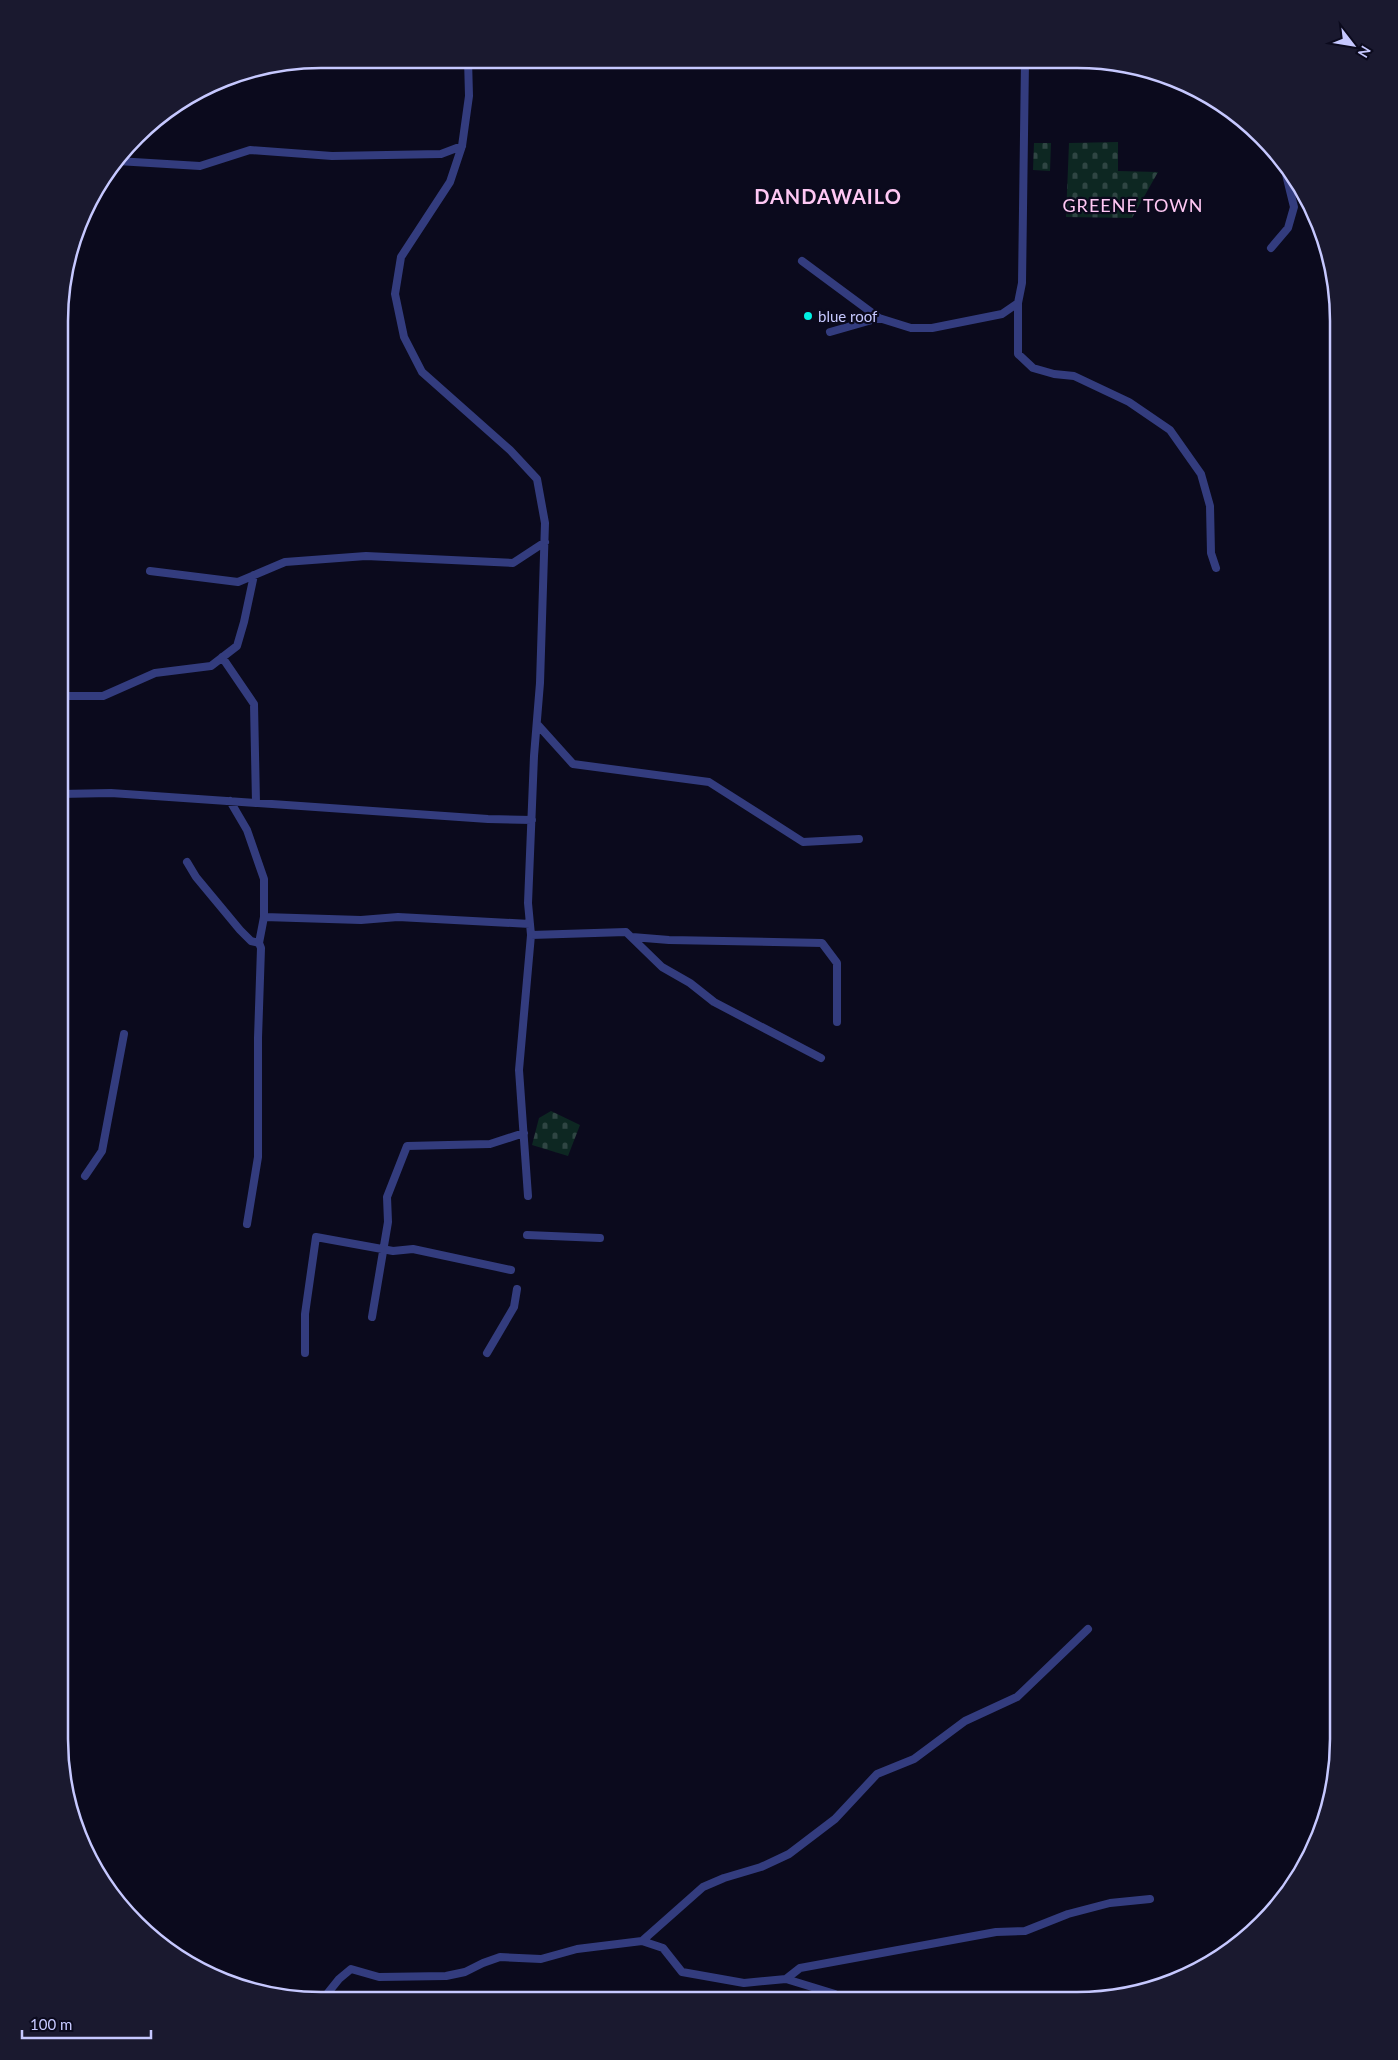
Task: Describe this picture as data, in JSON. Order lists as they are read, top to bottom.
{
  "districts": ["DANDAWAILO", "GREENE TOWN"],
  "places": ["blue roof"],
  "scale_bar": "100 m",
  "north": "bottom right"
}
